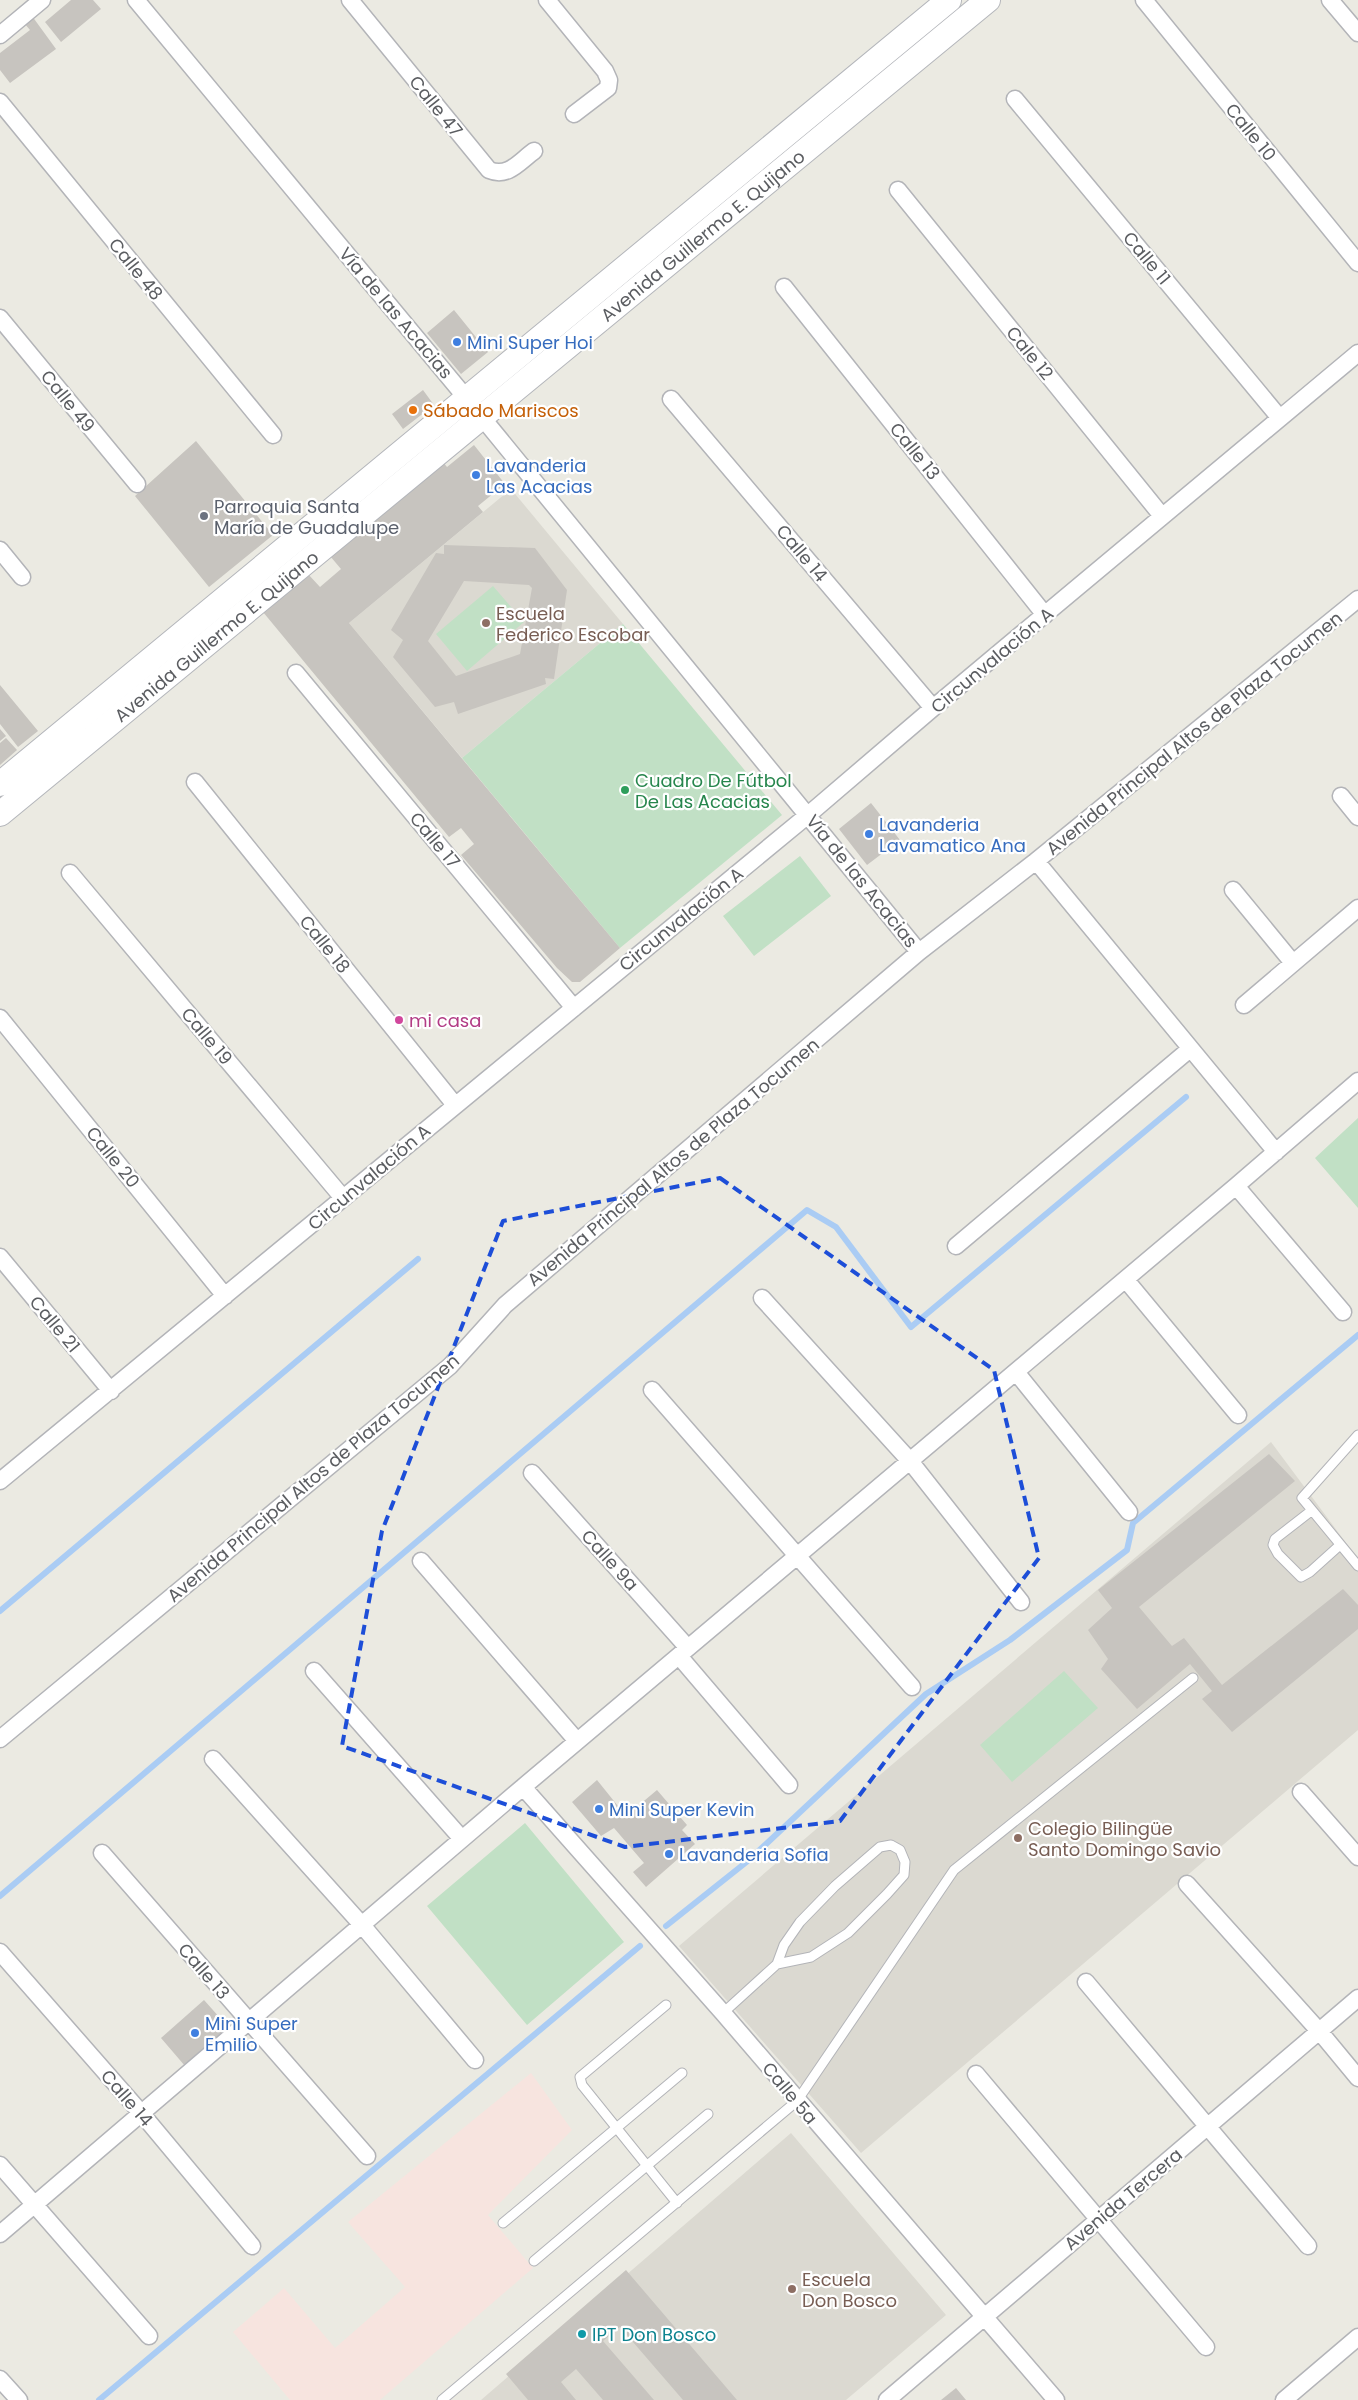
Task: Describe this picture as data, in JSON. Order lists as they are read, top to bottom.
{
  "streets": {
    "street": [
      "Calle 47",
      "Calle 10",
      "Avenida Guillermo E. Quijano",
      "Calle 11",
      "Calle 48",
      "Vía de las Acacias",
      "Cale 12",
      "Calle 49",
      "Calle 13",
      "Calle 14",
      "Circunvalación A",
      "Avenida Principal Altos de Plaza Tocumen",
      "Calle 17",
      "Calle 18",
      "Calle 19",
      "Calle 20",
      "Calle 21",
      "Calle 9a",
      "Calle 5a",
      "Avenida Tercera"
    ]
  },
  "crossings": [
    ["Avenida Guillermo E. Quijano", "Vía de las Acacias"],
    ["Calle 11", "Circunvalación A"],
    ["Vía de las Acacias", "Circunvalación A"],
    ["Vía de las Acacias", "Avenida Principal Altos de Plaza Tocumen"],
    ["Cale 12", "Circunvalación A"],
    ["Calle 13", "Circunvalación A"],
    ["Calle 14", "Circunvalación A"],
    ["Circunvalación A", "Calle 17"],
    ["Circunvalación A", "Calle 18"],
    ["Circunvalación A", "Calle 19"],
    ["Circunvalación A", "Calle 20"],
    ["Circunvalación A", "Calle 21"],
    ["Calle 5a", "Avenida Tercera"]
  ],
  "places": [
    "Mini Super Hoi",
    "Sábado Mariscos",
    "Lavanderia Las Acacias",
    "Parroquia Santa María de Guadalupe",
    "Escuela Federico Escobar",
    "Cuadro De Fútbol De Las Acacias",
    "Lavanderia Lavamatico Ana",
    "mi casa",
    "Mini Super Kevin",
    "Colegio Bilingüe Santo Domingo Savio",
    "Lavanderia Sofia",
    "Mini Super Emilio",
    "Escuela Don Bosco",
    "IPT Don Bosco"
  ]
}
